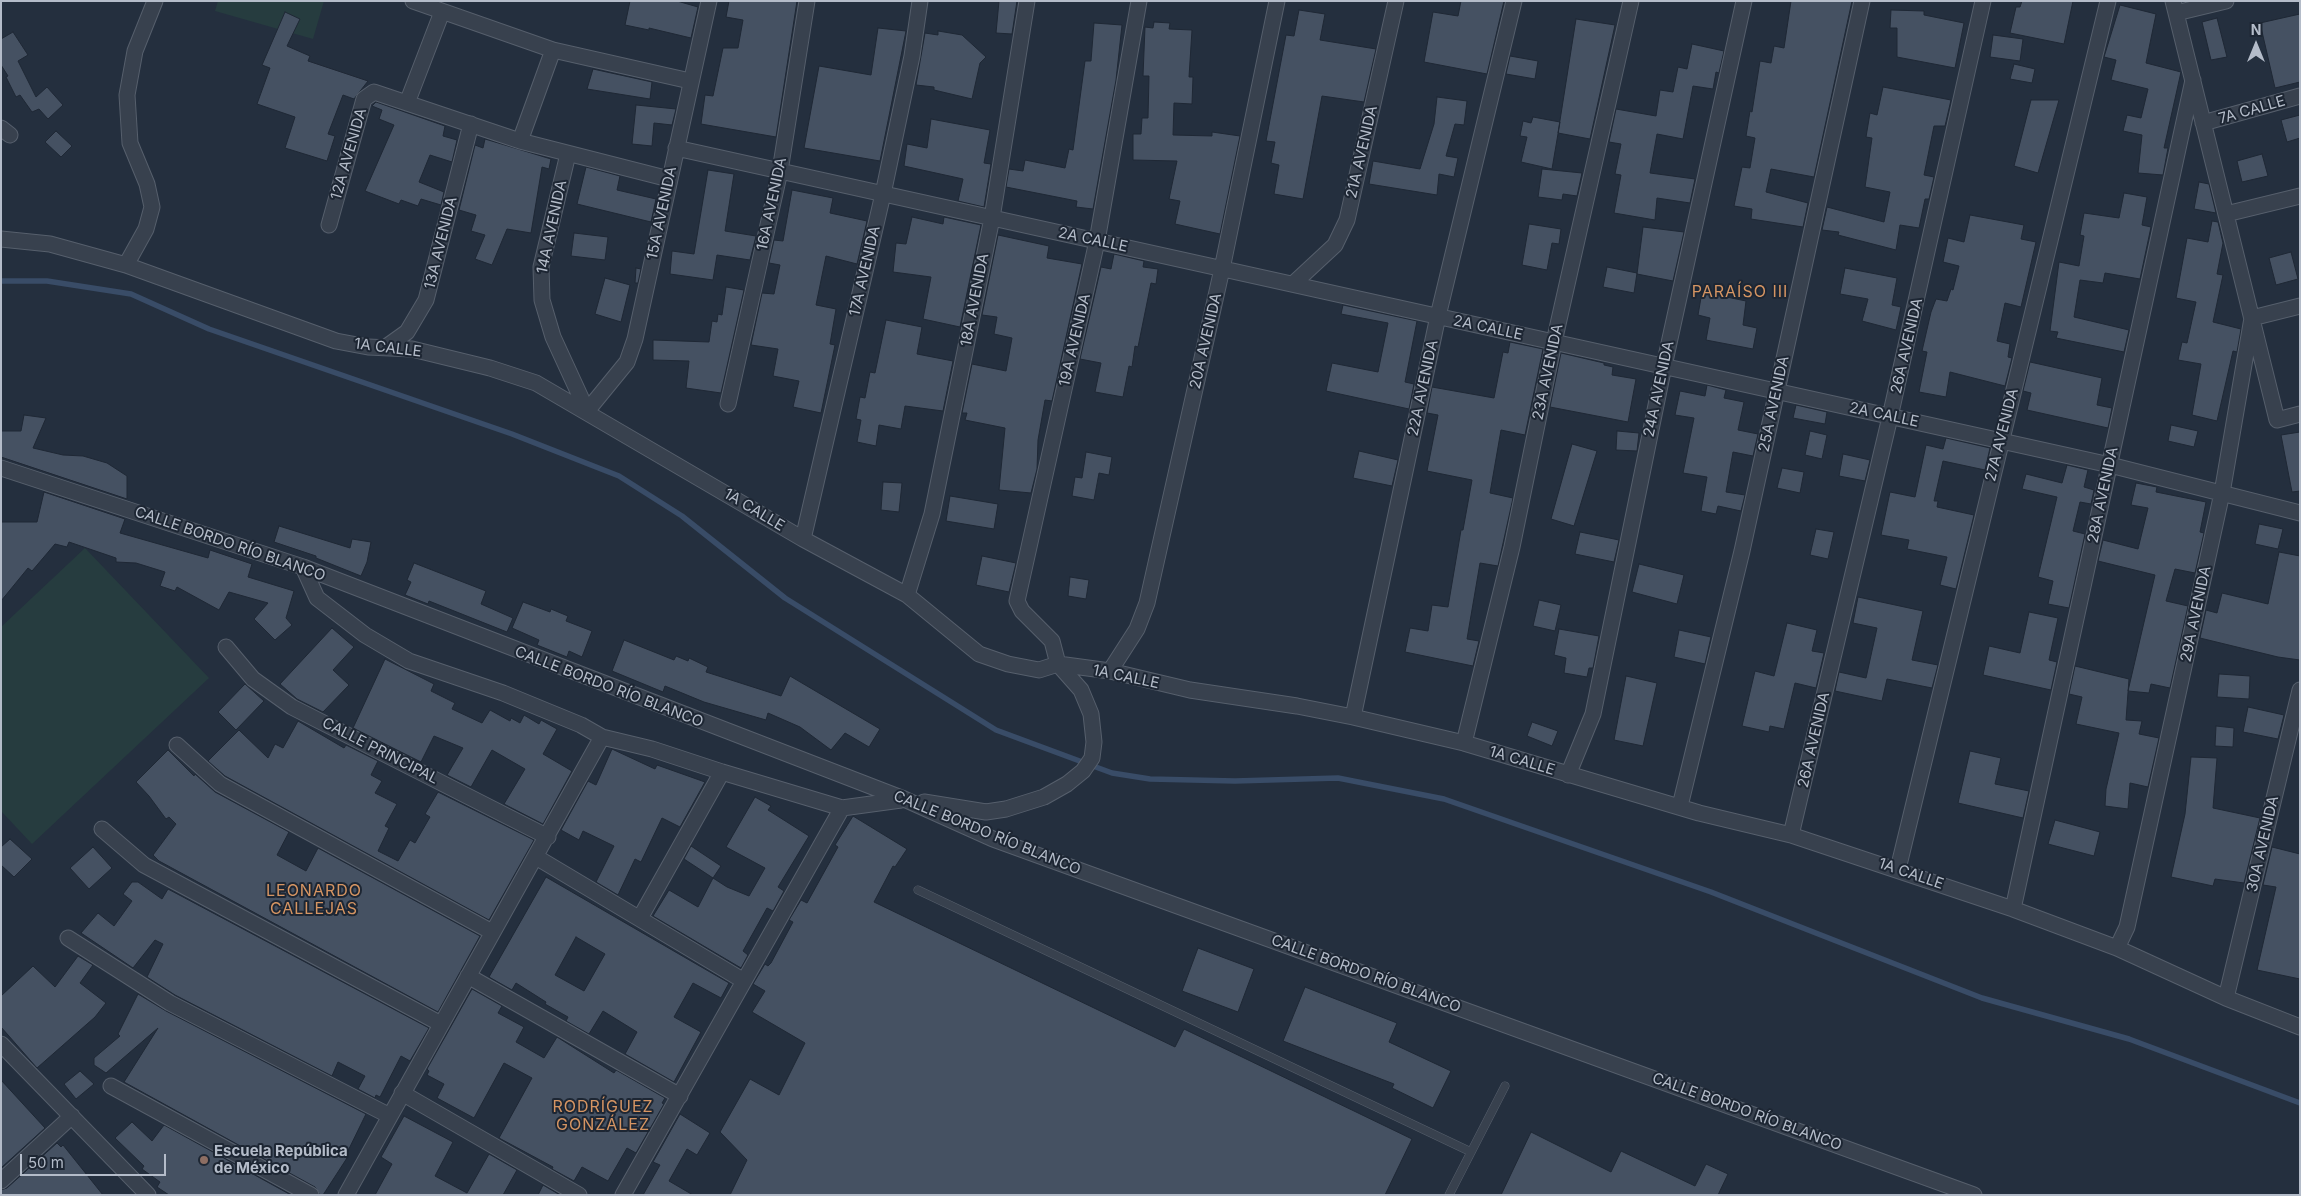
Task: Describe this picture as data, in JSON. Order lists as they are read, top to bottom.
{
  "streets": {
    "street": [
      "7A CALLE",
      "21A AVENIDA",
      "12A AVENIDA",
      "16A AVENIDA",
      "15A AVENIDA",
      "14A AVENIDA",
      "2A CALLE",
      "13A AVENIDA",
      "17A AVENIDA",
      "18A AVENIDA",
      "19A AVENIDA",
      "20A AVENIDA",
      "26A AVENIDA",
      "1A CALLE",
      "23A AVENIDA",
      "22A AVENIDA",
      "24A AVENIDA",
      "25A AVENIDA",
      "27A AVENIDA",
      "28A AVENIDA",
      "CALLE BORDO RÍO BLANCO",
      "29A AVENIDA",
      "CALLE PRINCIPAL",
      "30A AVENIDA"
    ]
  },
  "crossings": [
    ["21A AVENIDA", "2A CALLE"],
    ["16A AVENIDA", "2A CALLE"],
    ["15A AVENIDA", "14A AVENIDA"],
    ["15A AVENIDA", "2A CALLE"],
    ["15A AVENIDA", "1A CALLE"],
    ["14A AVENIDA", "1A CALLE"],
    ["2A CALLE", "17A AVENIDA"],
    ["2A CALLE", "18A AVENIDA"],
    ["2A CALLE", "19A AVENIDA"],
    ["2A CALLE", "20A AVENIDA"],
    ["2A CALLE", "26A AVENIDA"],
    ["2A CALLE", "23A AVENIDA"],
    ["2A CALLE", "22A AVENIDA"],
    ["2A CALLE", "24A AVENIDA"],
    ["2A CALLE", "25A AVENIDA"],
    ["2A CALLE", "27A AVENIDA"],
    ["2A CALLE", "28A AVENIDA"],
    ["2A CALLE", "29A AVENIDA"],
    ["13A AVENIDA", "1A CALLE"],
    ["17A AVENIDA", "1A CALLE"],
    ["18A AVENIDA", "1A CALLE"],
    ["19A AVENIDA", "1A CALLE"],
    ["20A AVENIDA", "1A CALLE"],
    ["26A AVENIDA", "1A CALLE"],
    ["1A CALLE", "23A AVENIDA"],
    ["1A CALLE", "22A AVENIDA"],
    ["1A CALLE", "24A AVENIDA"],
    ["1A CALLE", "25A AVENIDA"],
    ["1A CALLE", "27A AVENIDA"],
    ["1A CALLE", "28A AVENIDA"],
    ["1A CALLE", "29A AVENIDA"],
    ["1A CALLE", "30A AVENIDA"]
  ],
  "districts": ["PARAÍSO III", "LEONARDO CALLEJAS", "RODRÍGUEZ GONZÁLEZ"],
  "places": ["Escuela República de México"],
  "scale_bar": "50 m",
  "north": "top"
}
